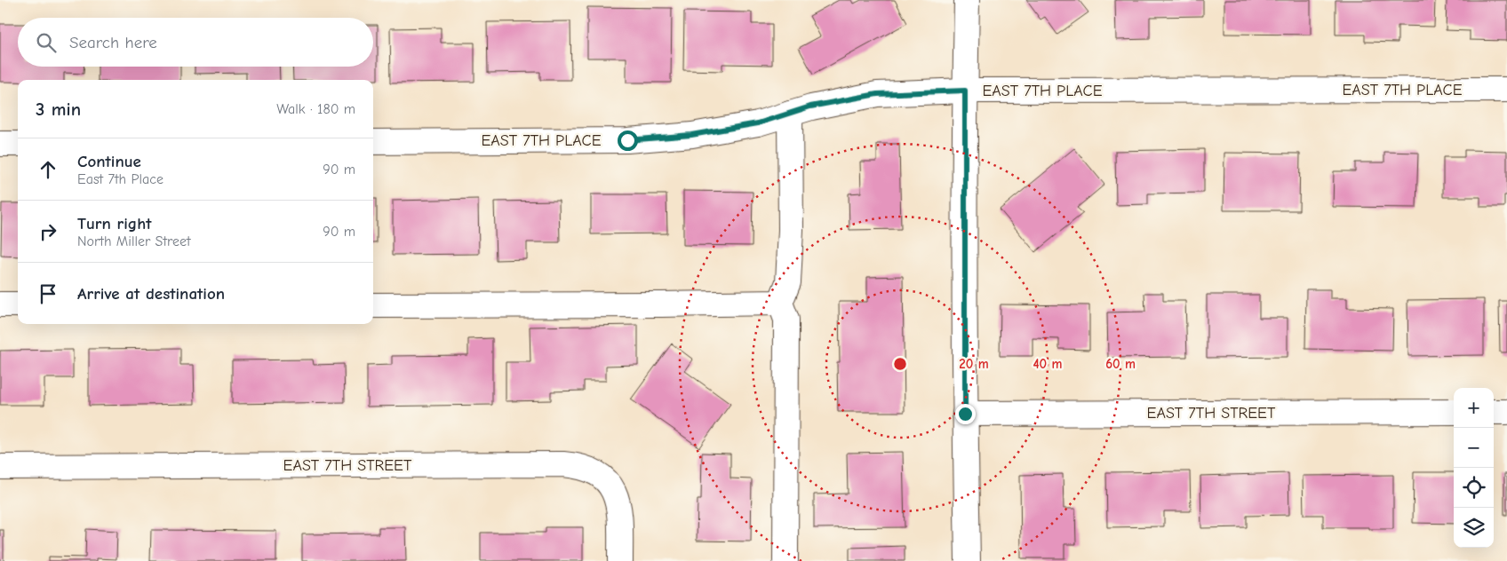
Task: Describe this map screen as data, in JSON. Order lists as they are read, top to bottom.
{
  "streets": {
    "street": ["EAST 7TH PLACE", "EAST 7TH STREET"]
  },
  "page": {
    "search": "Search here",
    "heading": ["3 min", "Walk · 180 m"],
    "list": [
      ["Continue", "East 7th Place", "90 m"],
      ["Turn right", "North Miller Street", "90 m"],
      "Arrive at destination"
    ],
    "map_buttons": ["+", "−"]
  },
  "rings": ["20 m", "40 m", "60 m"]
}
